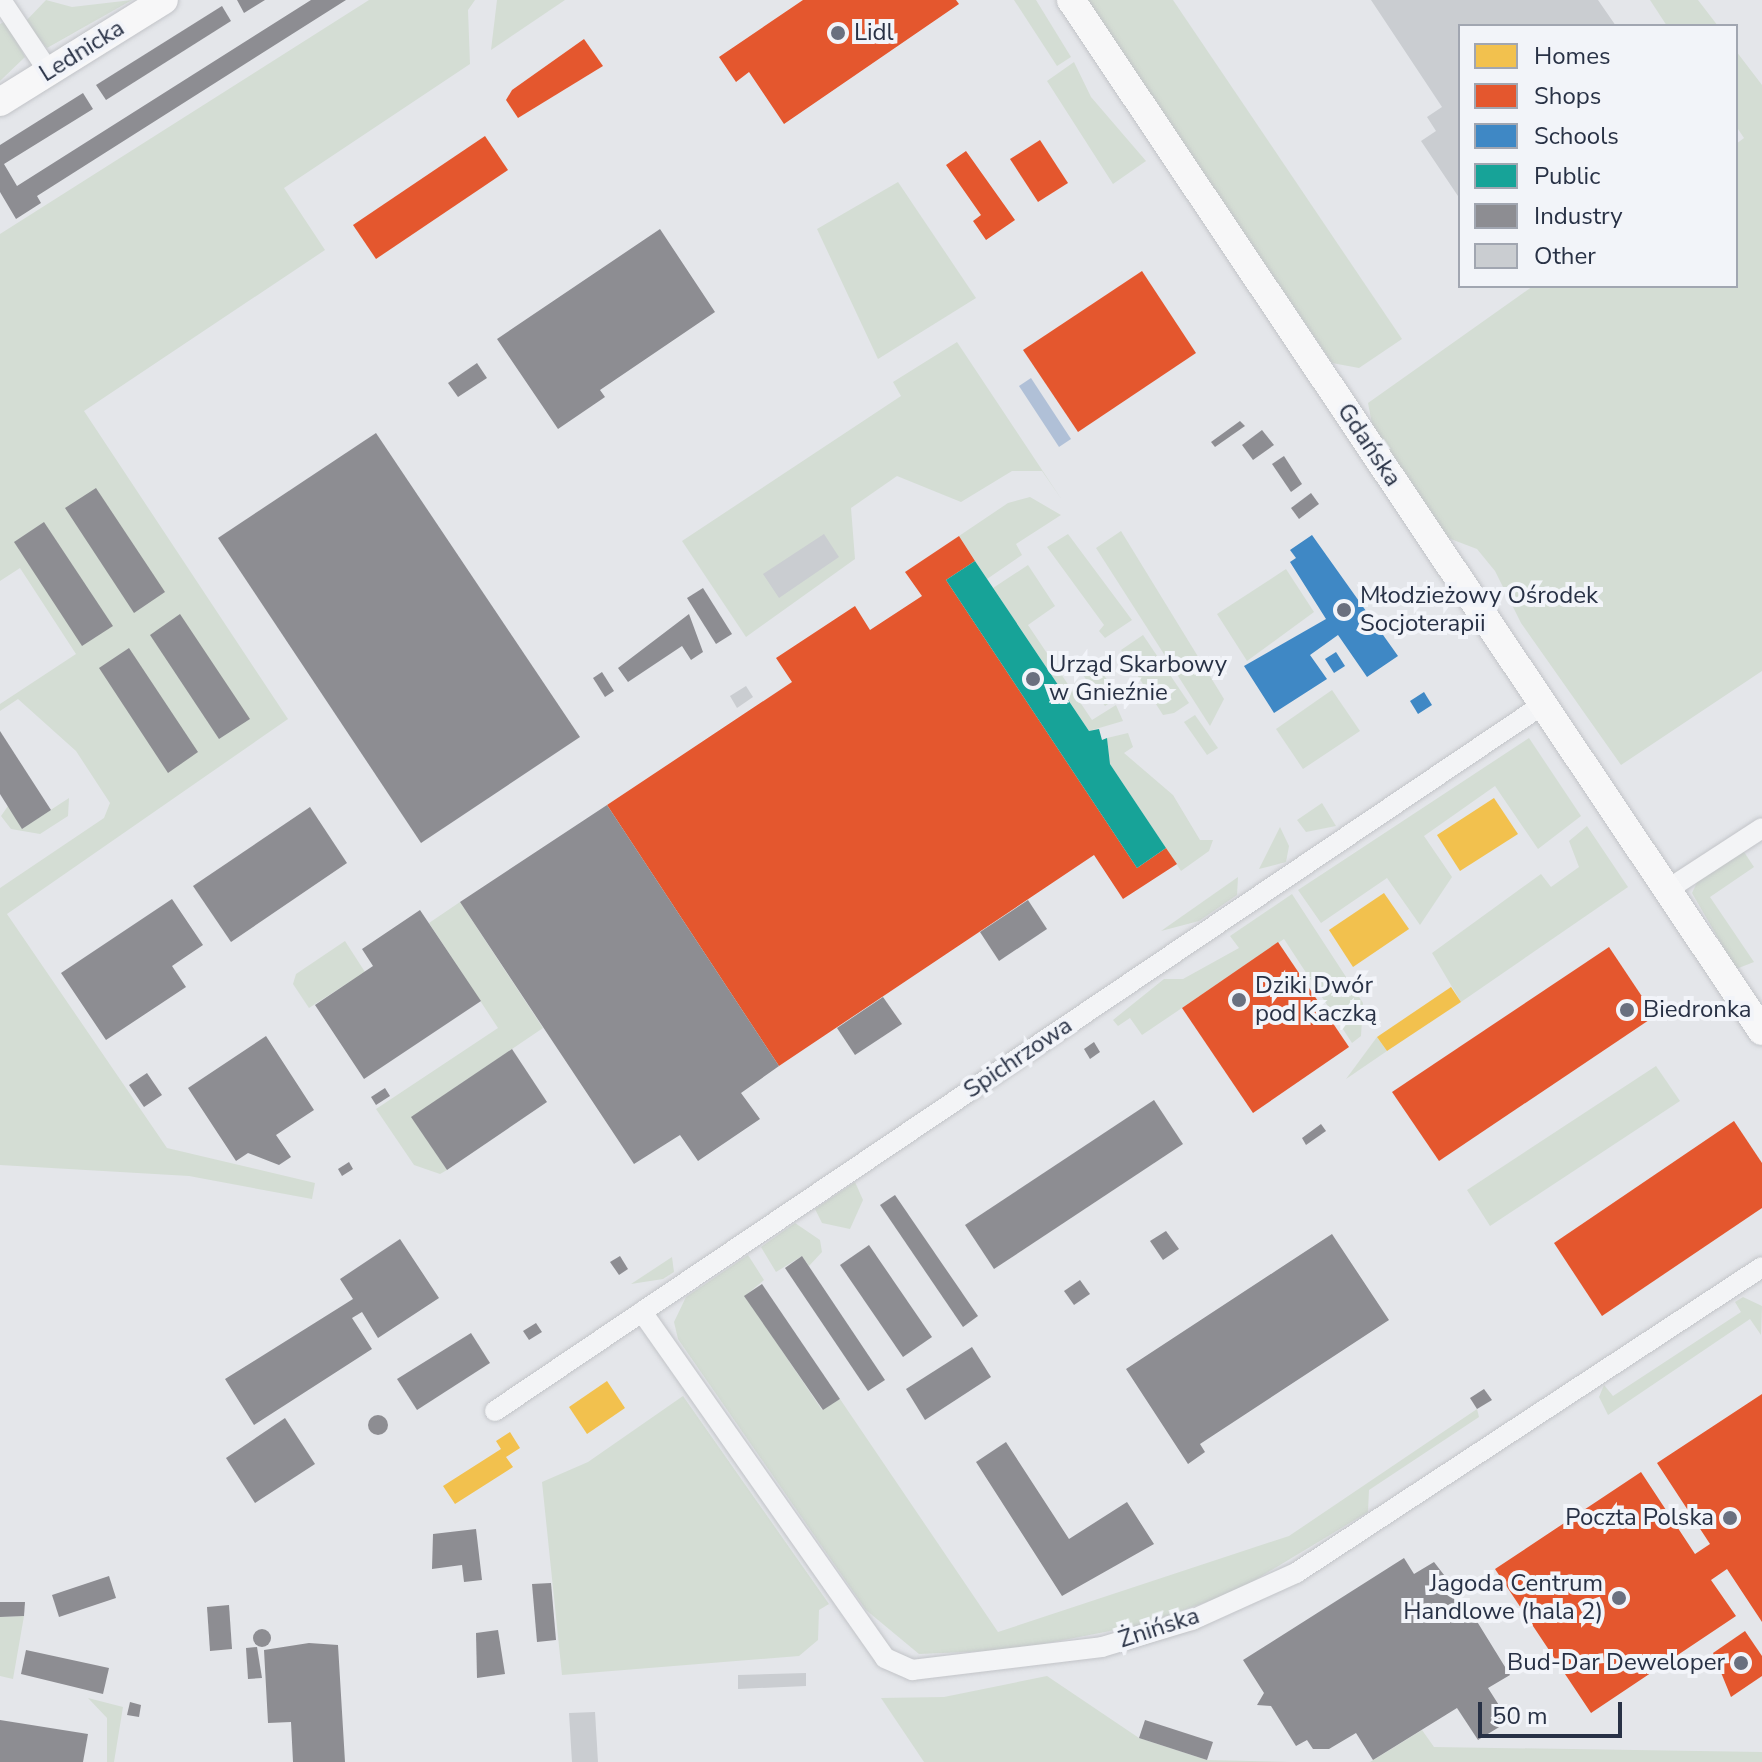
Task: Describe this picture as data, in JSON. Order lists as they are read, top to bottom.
{
  "streets": {
    "street": [
      "Lednicka",
      "Gdańska",
      "Spichrzowa",
      "Żnińska"
    ]
  },
  "crossings": [
    ["Gdańska", "Spichrzowa"],
    ["Spichrzowa", "Żnińska"]
  ],
  "places": [
    "Lidl",
    "Młodzieżowy Ośrodek Socjoterapii",
    "Urząd Skarbowy w Gnieźnie",
    "Dziki Dwór pod Kaczką",
    "Biedronka",
    "Poczta Polska",
    "Jagoda Centrum Handlowe (hala 2)",
    "Bud-Dar Deweloper"
  ],
  "legend": [
    "Homes",
    "Shops",
    "Schools",
    "Public",
    "Industry",
    "Other"
  ],
  "scale_bar": "50 m"
}
